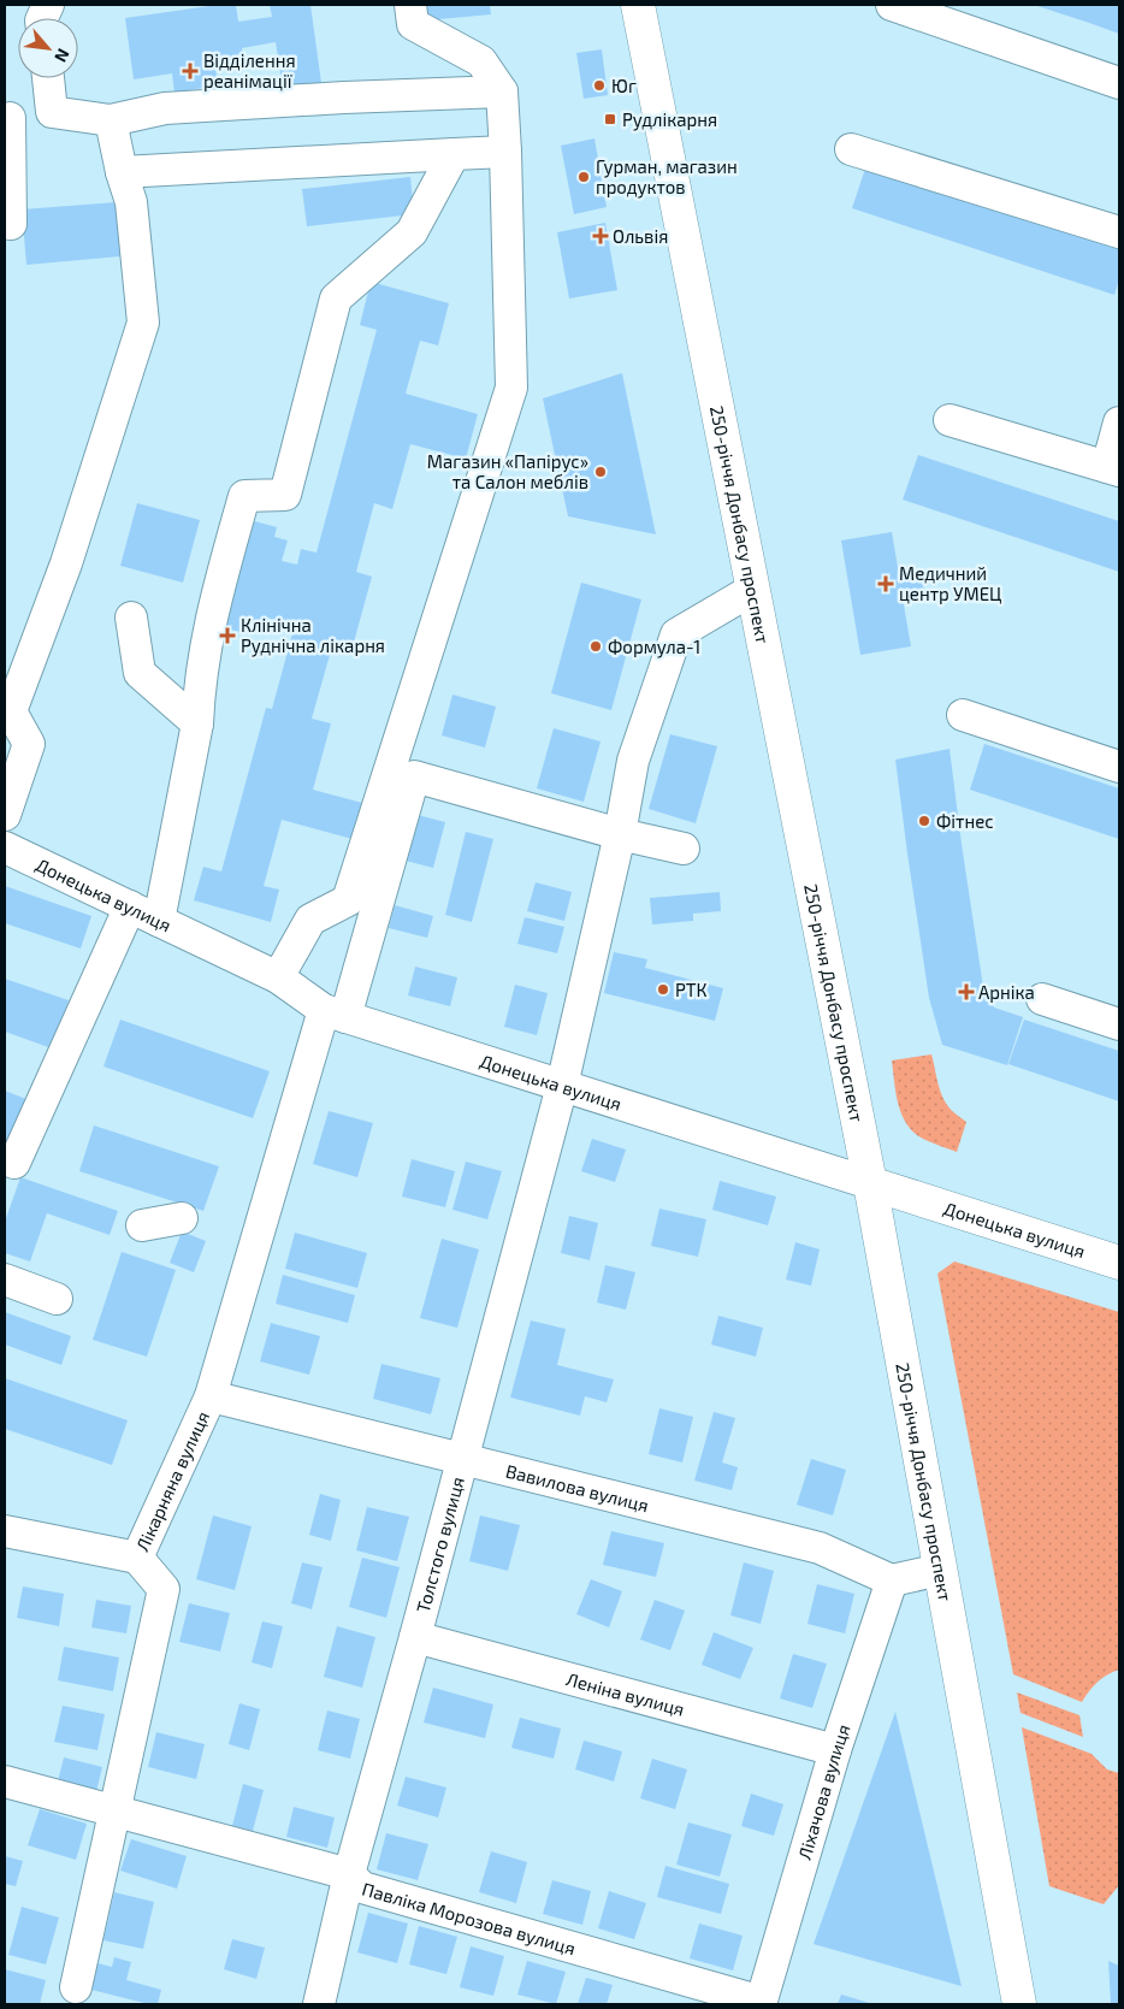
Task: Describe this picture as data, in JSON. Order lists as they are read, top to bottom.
{
  "streets": {
    "main road": ["250-річчя Донбасу проспект", "Донецька вулиця"],
    "street": [
      "Лікарняна вулиця",
      "Вавилова вулиця",
      "Толстого вулиця",
      "Леніна вулиця",
      "Ліхачова вулиця",
      "Павліка Морозова вулиця"
    ]
  },
  "crossings": [
    ["250-річчя Донбасу проспект", "Донецька вулиця"],
    ["250-річчя Донбасу проспект", "Толстого вулиця"],
    ["Донецька вулиця", "Лікарняна вулиця"],
    ["Донецька вулиця", "Толстого вулиця"],
    ["Лікарняна вулиця", "Вавилова вулиця"],
    ["Лікарняна вулиця", "Толстого вулиця"],
    ["Лікарняна вулиця", "Павліка Морозова вулиця"],
    ["Вавилова вулиця", "Толстого вулиця"],
    ["Вавилова вулиця", "Ліхачова вулиця"],
    ["Толстого вулиця", "Леніна вулиця"],
    ["Толстого вулиця", "Павліка Морозова вулиця"],
    ["Леніна вулиця", "Ліхачова вулиця"],
    ["Ліхачова вулиця", "Павліка Морозова вулиця"]
  ],
  "places": {
    "health": [
      "Відділення реанімації",
      "Ольвія",
      "Медичний центр УМЕЦ",
      "Клінічна Руднічна лікарня",
      "Арніка"
    ],
    "other": [
      "Юг",
      "Гурман, магазин продуктов",
      "Магазин «Папірус» та Салон меблів",
      "Формула-1",
      "Фітнес",
      "РТК"
    ],
    "transit": ["Рудлікарня"]
  },
  "north": "bottom right"
}
